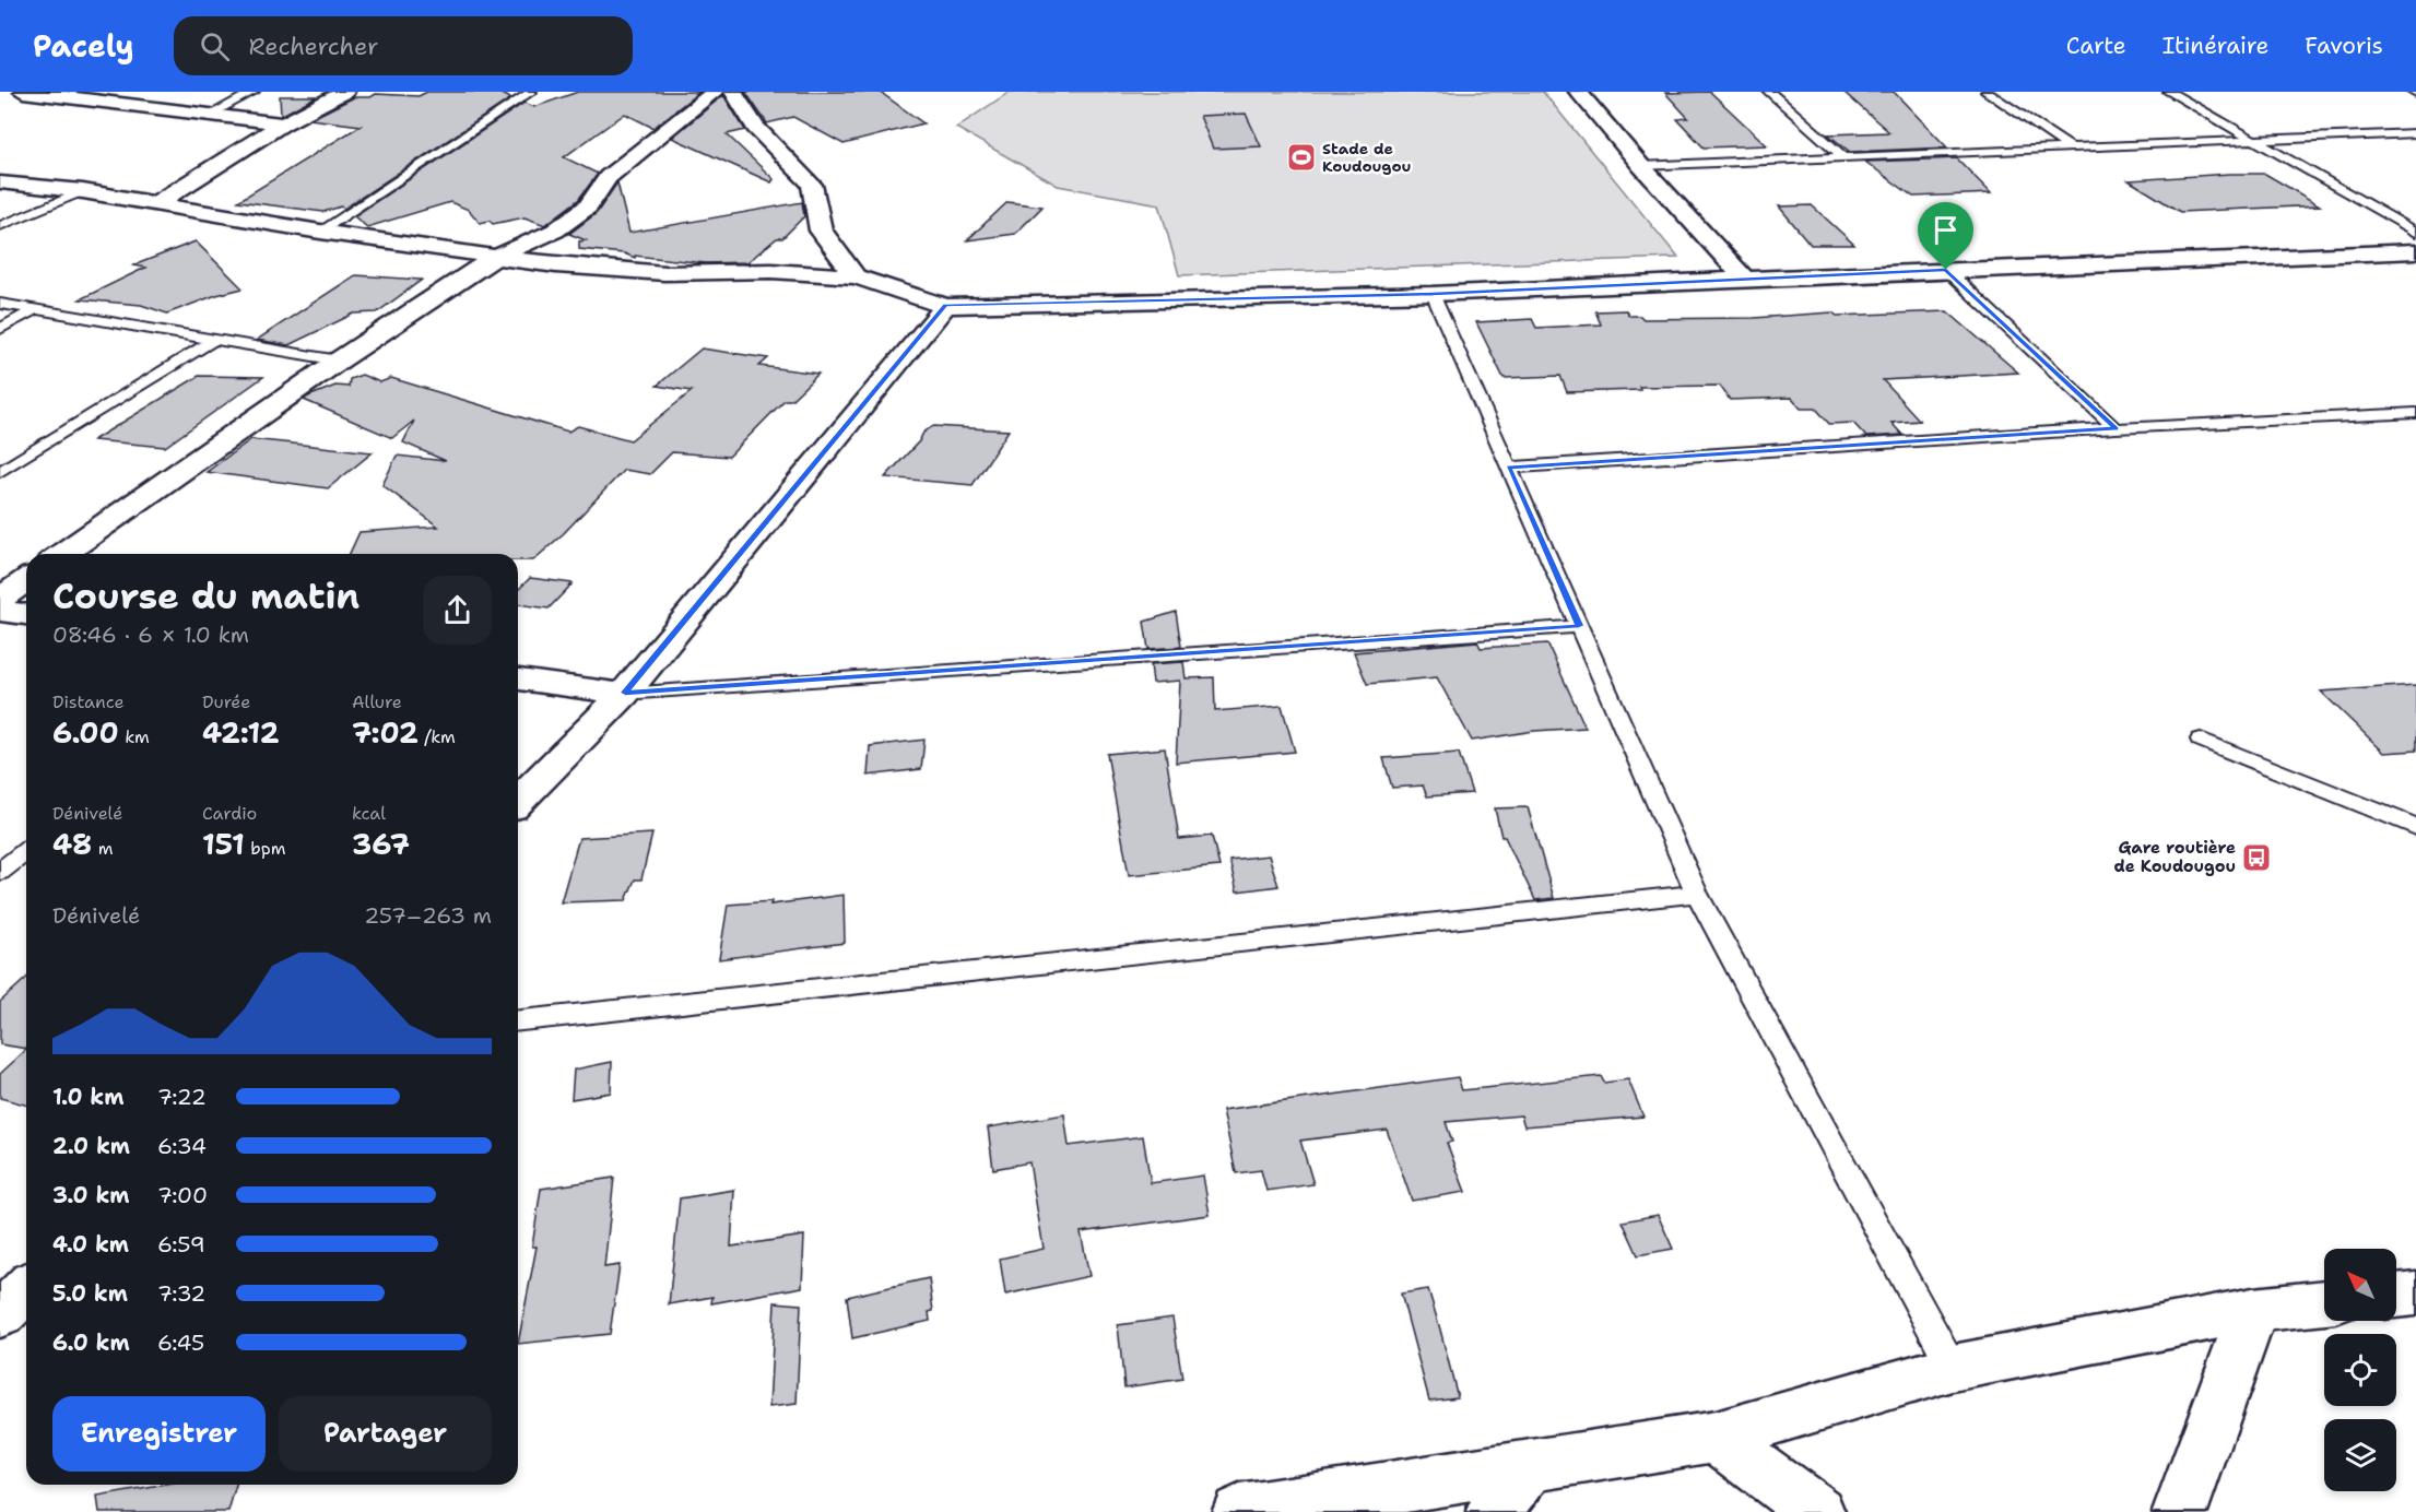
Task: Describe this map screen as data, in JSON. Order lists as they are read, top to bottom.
{
  "places": {
    "sports": ["Stade de Koudougou"],
    "bus stop": ["Gare routière de Koudougou"]
  },
  "north": "top left",
  "page": {
    "header": "Pacely",
    "search": "Rechercher",
    "nav": ["Carte", "Itinéraire", "Favoris"],
    "heading": ["Course du matin", "08:46 · 6 × 1.0 km"],
    "stats": [
      ["Distance", "6.00 km"],
      ["Durée", "42:12"],
      ["Allure", "7:02 /km"],
      ["Dénivelé", "48 m"],
      ["Cardio", "151 bpm"],
      ["kcal", "367"]
    ],
    "chart": ["Dénivelé", "257–263 m"],
    "list": [
      {
        "name": "1.0 km",
        "note": "7:22"
      },
      {
        "name": "2.0 km",
        "note": "6:34"
      },
      {
        "name": "3.0 km",
        "note": "7:00"
      },
      {
        "name": "4.0 km",
        "note": "6:59"
      },
      {
        "name": "5.0 km",
        "note": "7:32"
      },
      {
        "name": "6.0 km",
        "note": "6:45"
      }
    ],
    "buttons": ["Enregistrer", "Partager"]
  }
}
